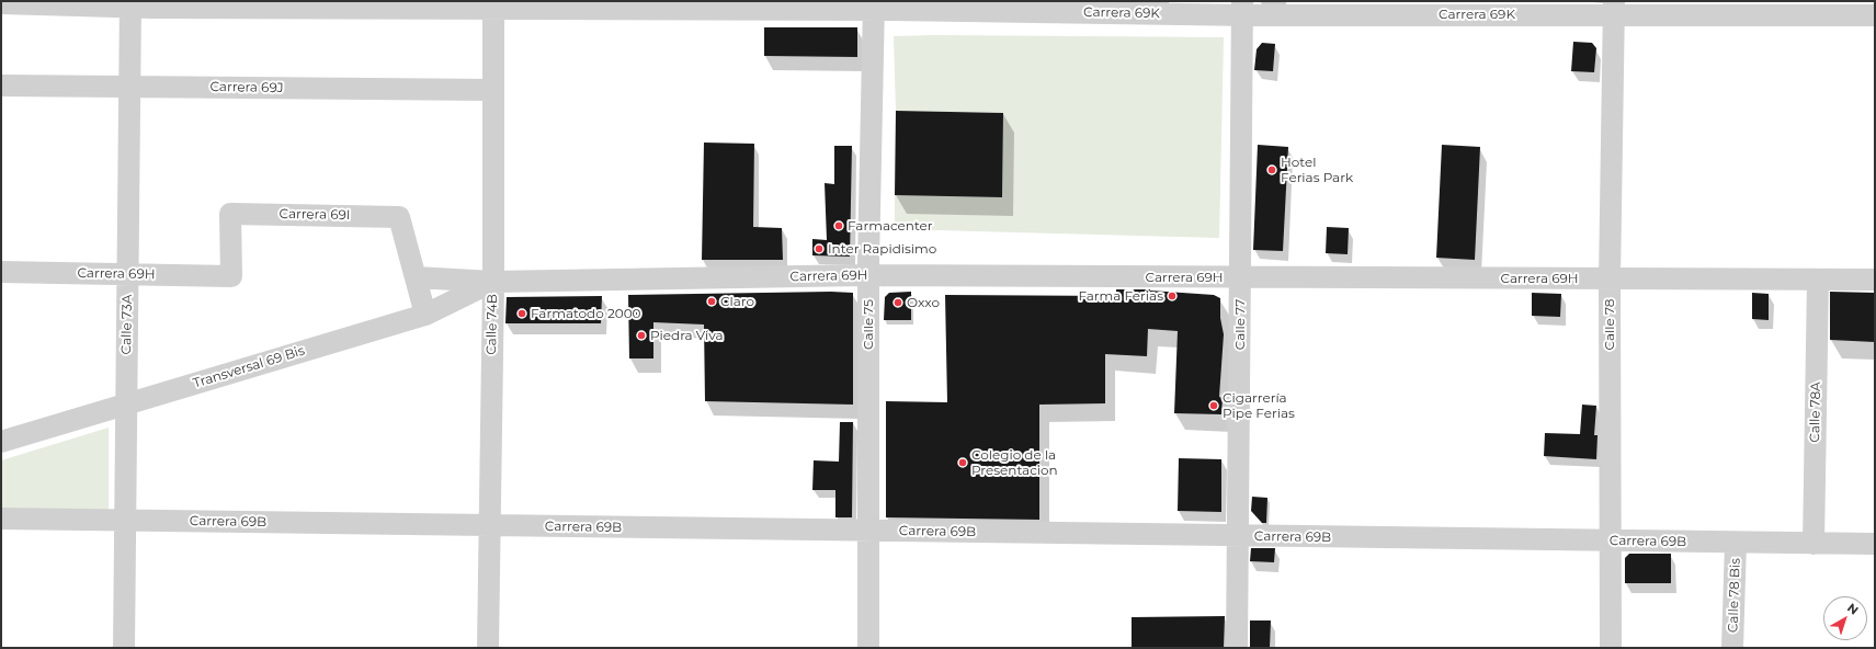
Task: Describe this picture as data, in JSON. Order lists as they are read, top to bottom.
{
  "streets": {
    "street": [
      "Carrera 69K",
      "Carrera 69J",
      "Carrera 69I",
      "Carrera 69H",
      "Calle 73A",
      "Calle 74B",
      "Calle 75",
      "Calle 77",
      "Calle 78",
      "Transversal 69 Bis",
      "Calle 78A",
      "Carrera 69B",
      "Calle 78 Bis"
    ]
  },
  "crossings": [
    ["Carrera 69K", "Calle 73A"],
    ["Carrera 69K", "Calle 74B"],
    ["Carrera 69K", "Calle 75"],
    ["Carrera 69K", "Calle 77"],
    ["Carrera 69K", "Calle 78"],
    ["Carrera 69J", "Calle 73A"],
    ["Carrera 69J", "Calle 74B"],
    ["Carrera 69I", "Carrera 69H"],
    ["Carrera 69H", "Calle 73A"],
    ["Carrera 69H", "Calle 74B"],
    ["Carrera 69H", "Calle 75"],
    ["Carrera 69H", "Calle 77"],
    ["Carrera 69H", "Calle 78"],
    ["Carrera 69H", "Transversal 69 Bis"],
    ["Carrera 69H", "Calle 78A"],
    ["Calle 73A", "Transversal 69 Bis"],
    ["Calle 73A", "Carrera 69B"],
    ["Calle 74B", "Transversal 69 Bis"],
    ["Calle 74B", "Carrera 69B"],
    ["Calle 75", "Carrera 69B"],
    ["Calle 77", "Carrera 69B"],
    ["Calle 78", "Carrera 69B"],
    ["Calle 78A", "Carrera 69B"],
    ["Carrera 69B", "Calle 78 Bis"]
  ],
  "places": [
    "Hotel Ferias Park",
    "Farmacenter",
    "Inter Rapidisimo",
    "Farma Ferias",
    "Claro",
    "Oxxo",
    "Farmatodo 2000",
    "Piedra Viva",
    "Cigarrería Pipe Ferias",
    "Colegio de la Presentacion"
  ],
  "north": "top right"
}
